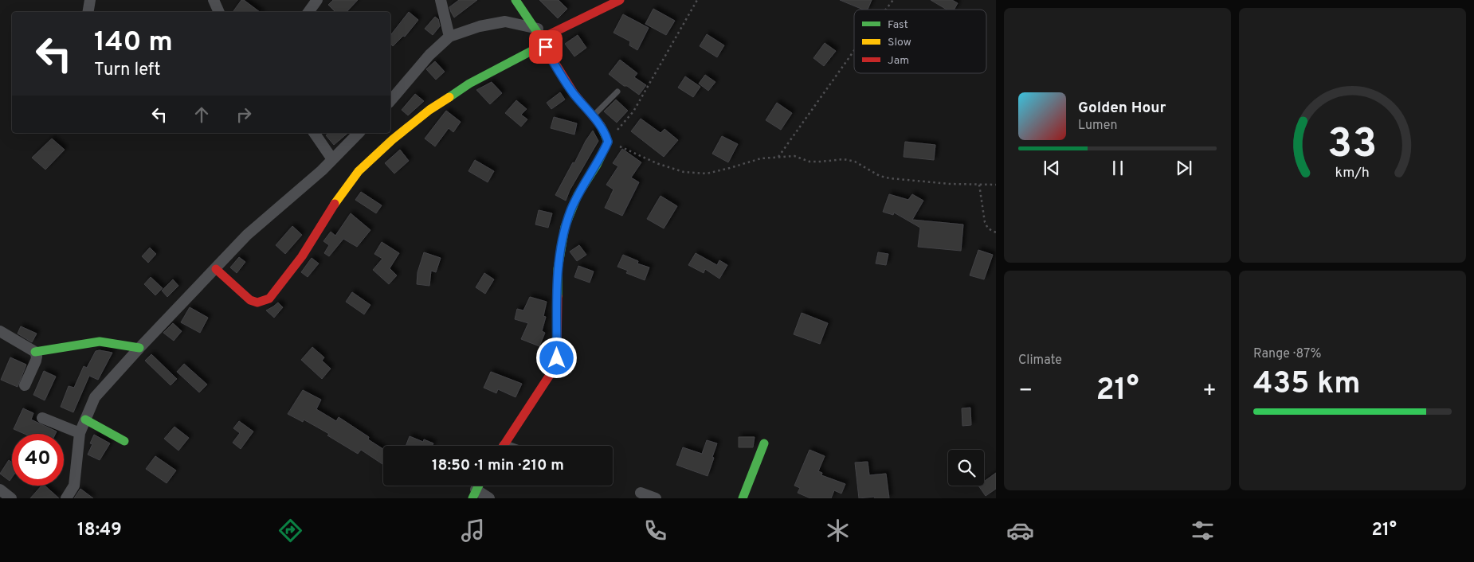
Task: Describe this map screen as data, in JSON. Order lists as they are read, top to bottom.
{
  "legend": ["Fast", "Slow", "Jam"],
  "page": {
    "turn": ["140 m", "Turn left"],
    "song": ["Golden Hour", "Lumen"],
    "tile": [
      "Climate",
      ["Range · 87%", "435 km"]
    ],
    "heat": ["−", "21°", "+"],
    "limit": "40",
    "trip": "18:50 · 1 min · 210 m",
    "tabs": ["18:49", "21°"],
    "gauge": ["33", "km/h"]
  }
}
